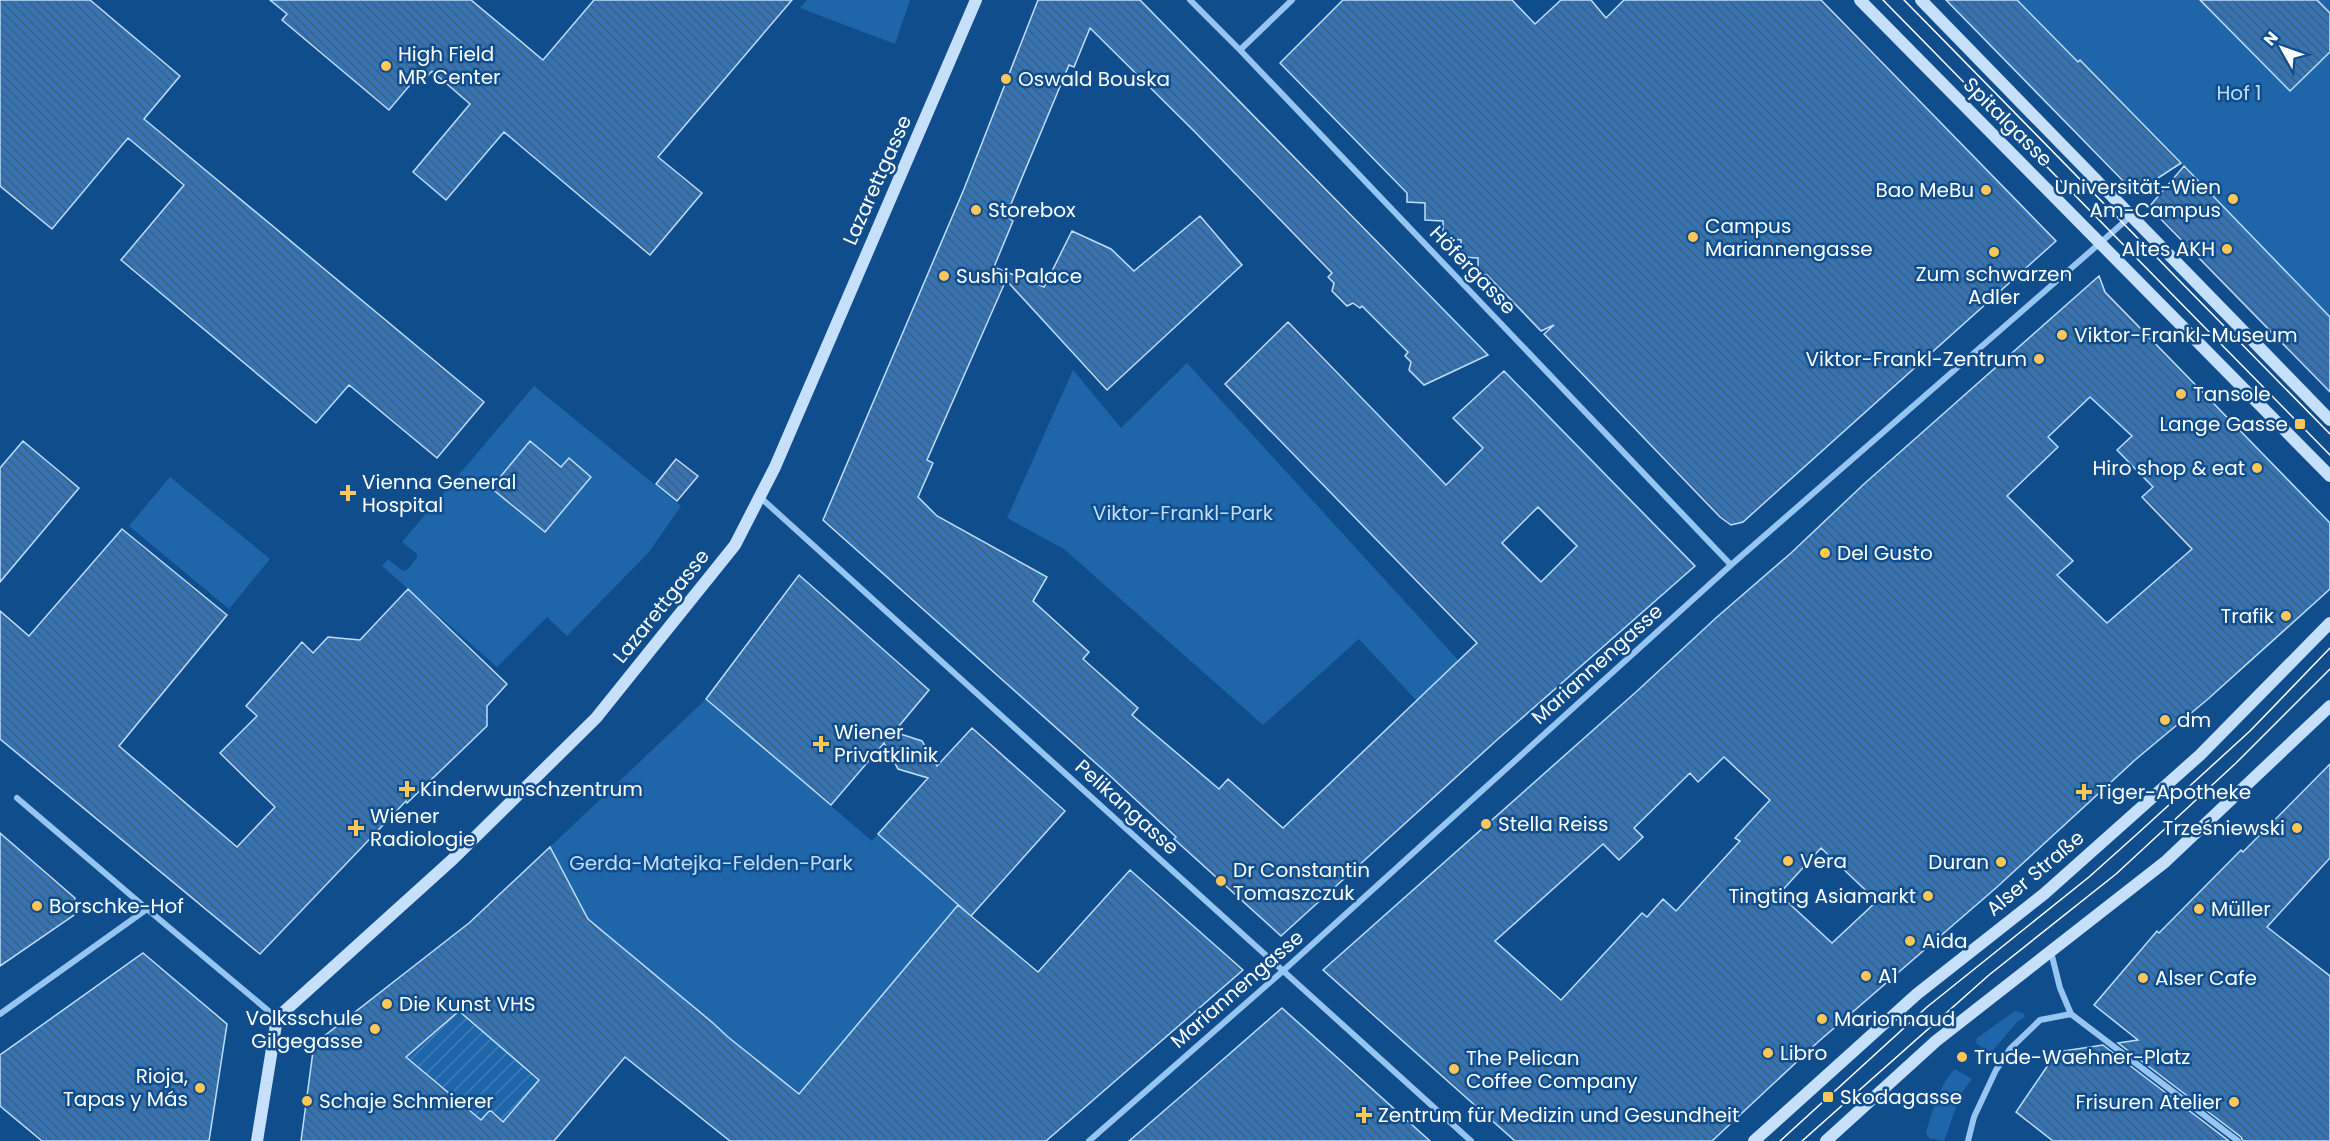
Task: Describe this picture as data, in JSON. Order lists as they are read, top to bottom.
{
  "streets": {
    "main road": ["Spitalgasse", "Lazarettgasse", "Alser Straße"],
    "street": ["Höfergasse", "Mariannengasse", "Pelikangasse"]
  },
  "crossings": [
    ["Spitalgasse", "Mariannengasse"],
    ["Lazarettgasse", "Pelikangasse"],
    ["Höfergasse", "Mariannengasse"],
    ["Mariannengasse", "Pelikangasse"]
  ],
  "parks": ["Hof 1", "Viktor-Frankl-Park", "Gerda-Matejka-Felden-Park"],
  "places": {
    "other": [
      "High Field MR Center",
      "Oswald Bouska",
      "Bao MeBu",
      "Universität-Wien Am-Campus",
      "Storebox",
      "Campus Mariannengasse",
      "Altes AKH",
      "Zum schwarzen Adler",
      "Sushi Palace",
      "Viktor-Frankl-Museum",
      "Viktor-Frankl-Zentrum",
      "Tansole",
      "Hiro shop & eat",
      "Del Gusto",
      "Trafik",
      "dm",
      "Stella Reiss",
      "Trześniewski",
      "Vera",
      "Duran",
      "Dr Constantin Tomaszczuk",
      "Tingting Asiamarkt",
      "Borschke-Hof",
      "Müller",
      "Aida",
      "A1",
      "Alser Cafe",
      "Die Kunst VHS",
      "Marionnaud",
      "Volksschule Gilgegasse",
      "Libro",
      "Trude-Waehner-Platz",
      "The Pelican Coffee Company",
      "Rioja, Tapas y Más",
      "Schaje Schmierer",
      "Frisuren Atelier"
    ],
    "transit": ["Lange Gasse", "Skodagasse"],
    "health": [
      "Vienna General Hospital",
      "Wiener Privatklinik",
      "Kinderwunschzentrum",
      "Tiger-Apotheke",
      "Wiener Radiologie",
      "Zentrum für Medizin und Gesundheit"
    ]
  },
  "north": "top left"
}
